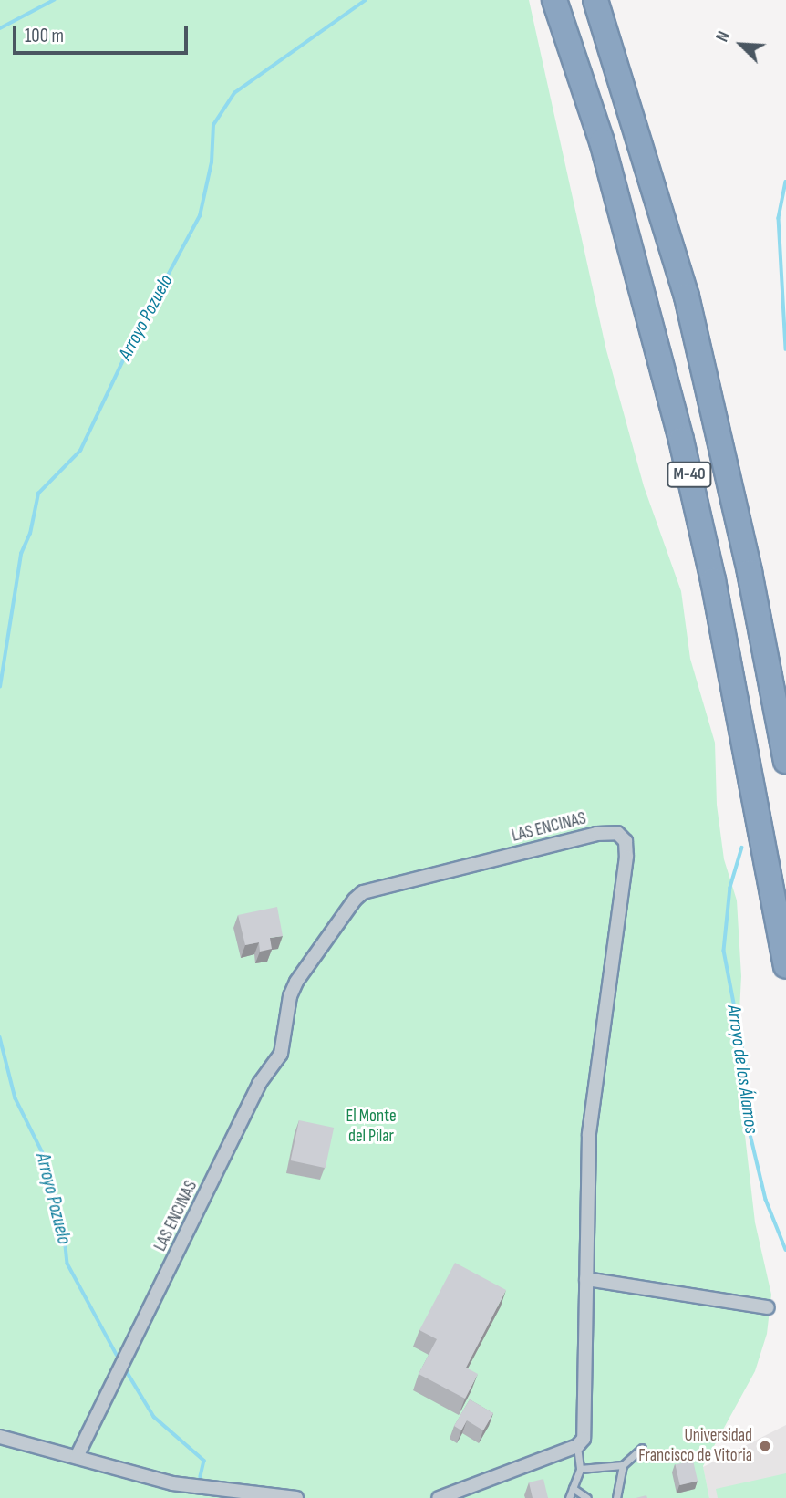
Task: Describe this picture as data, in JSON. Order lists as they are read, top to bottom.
{
  "streets": {
    "highway": ["M-40"],
    "street": ["LAS ENCINAS"]
  },
  "water": ["Arroyo Pozuelo", "Arroyo de los Álamos"],
  "parks": ["El Monte del Pilar"],
  "places": ["Universidad Francisco de Vitoria"],
  "scale_bar": "100 m",
  "north": "top left"
}
